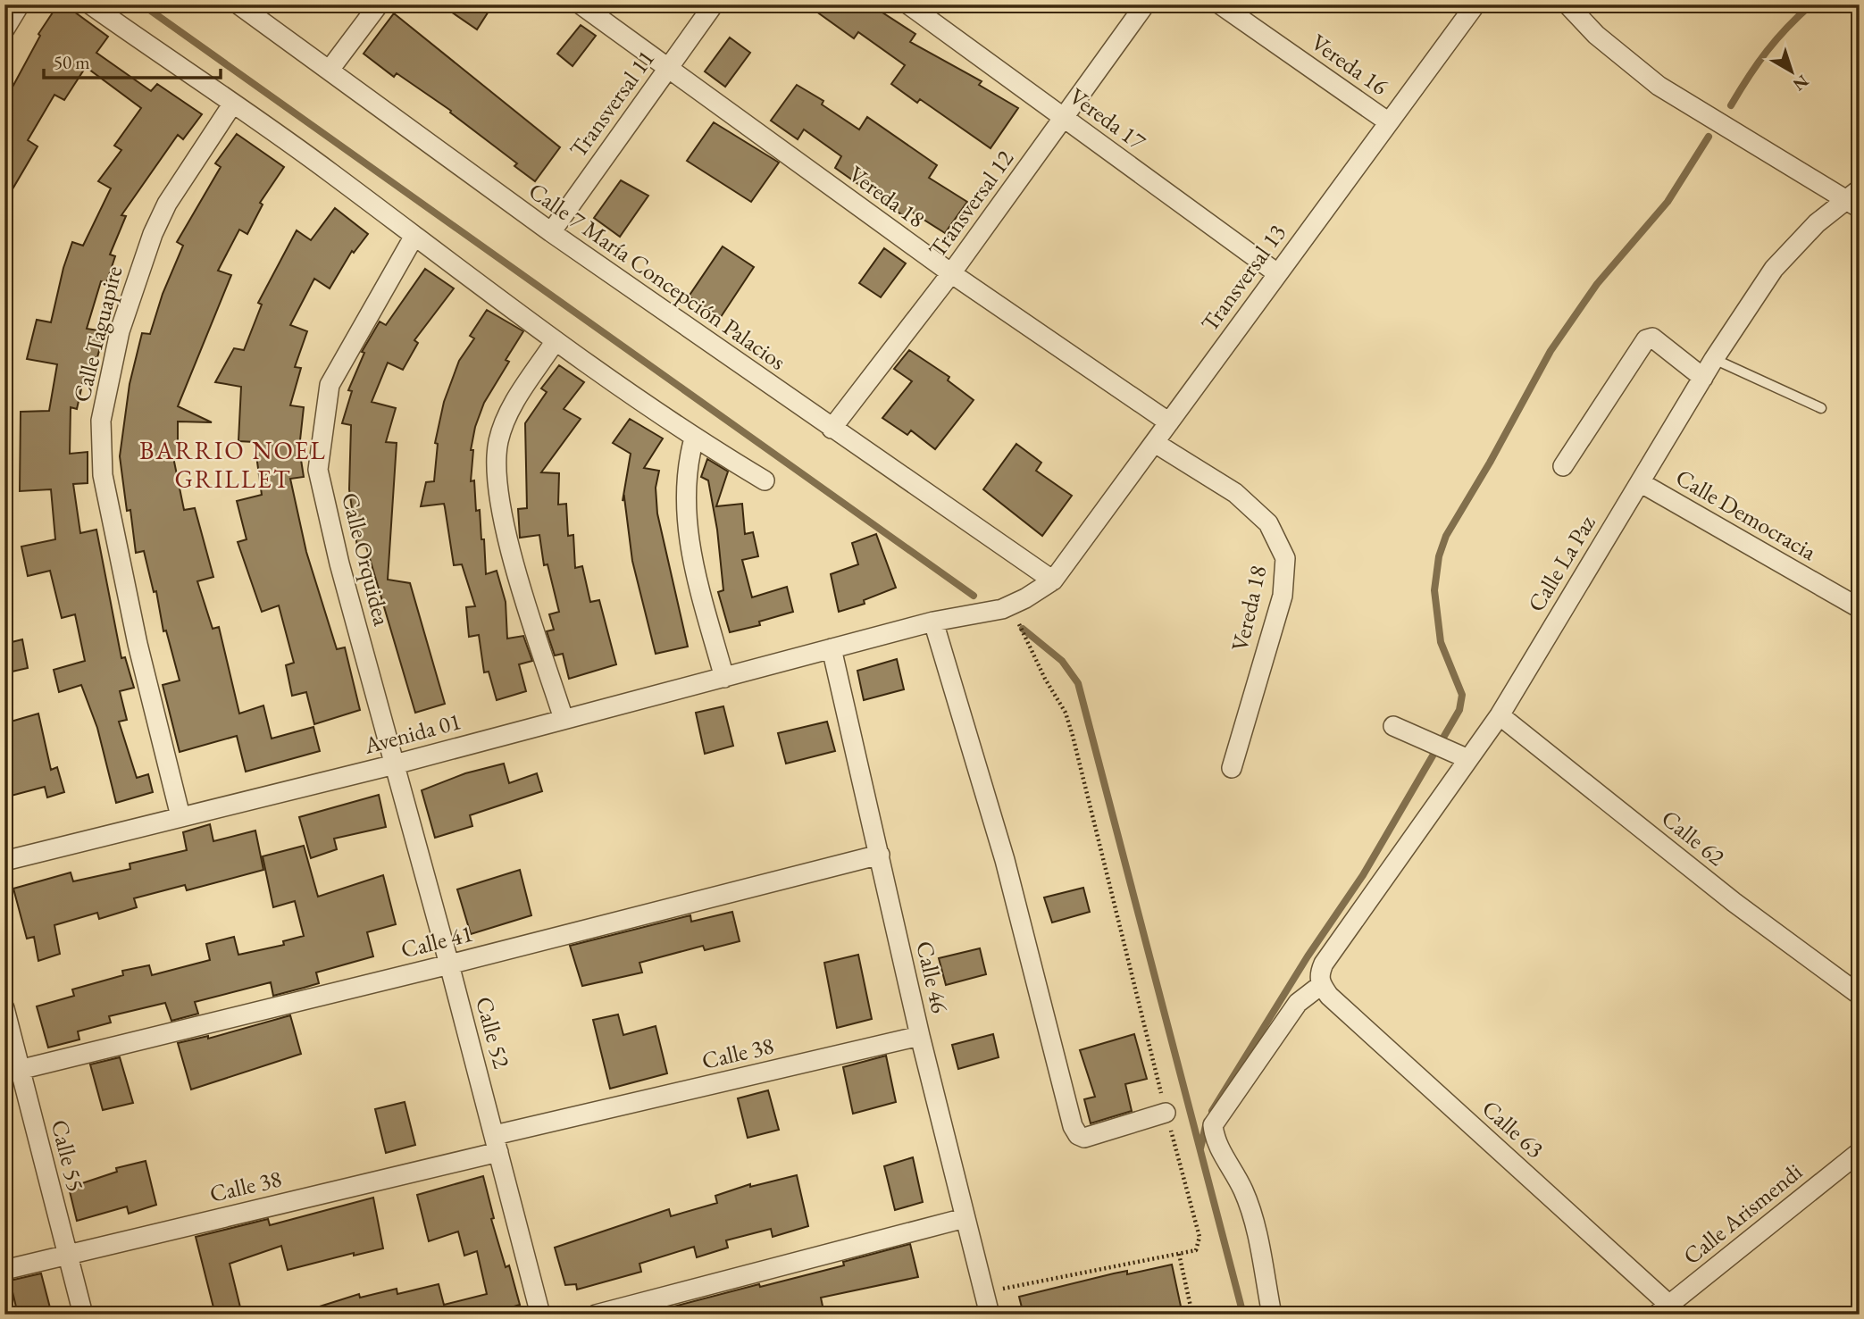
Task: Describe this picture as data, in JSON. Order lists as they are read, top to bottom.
{
  "streets": {
    "street": [
      "Vereda 16",
      "Transversal 11",
      "Vereda 17",
      "Vereda 18",
      "Transversal 12",
      "Calle 7 María Concepción Palacios",
      "Transversal 13",
      "Calle Taguapire",
      "Calle Democracia",
      "Calle Orquidea",
      "Calle La Paz",
      "Avenida 01",
      "Calle 62",
      "Calle 41",
      "Calle 46",
      "Calle 52",
      "Calle 38",
      "Calle 63",
      "Calle 55",
      "Calle Arismendi"
    ]
  },
  "crossings": [
    ["Vereda 16", "Transversal 13"],
    ["Transversal 11", "Vereda 18"],
    ["Transversal 11", "Calle 7 María Concepción Palacios"],
    ["Vereda 17", "Transversal 12"],
    ["Vereda 17", "Transversal 13"],
    ["Vereda 18", "Transversal 12"],
    ["Vereda 18", "Transversal 13"],
    ["Transversal 12", "Calle 7 María Concepción Palacios"],
    ["Calle 7 María Concepción Palacios", "Transversal 13"],
    ["Calle 7 María Concepción Palacios", "Avenida 01"],
    ["Transversal 13", "Avenida 01"],
    ["Calle Taguapire", "Avenida 01"],
    ["Calle Democracia", "Calle La Paz"],
    ["Calle Orquidea", "Avenida 01"],
    ["Calle Orquidea", "Calle 52"],
    ["Calle La Paz", "Calle 62"],
    ["Calle La Paz", "Calle 63"],
    ["Avenida 01", "Calle 46"],
    ["Avenida 01", "Calle 52"],
    ["Calle 41", "Calle 46"],
    ["Calle 41", "Calle 52"],
    ["Calle 41", "Calle 55"],
    ["Calle 46", "Calle 38"],
    ["Calle 52", "Calle 38"],
    ["Calle 38", "Calle 55"],
    ["Calle 63", "Calle Arismendi"]
  ],
  "districts": ["BARRIO NOEL GRILLET"],
  "scale_bar": "50 m",
  "north": "bottom right"
}
